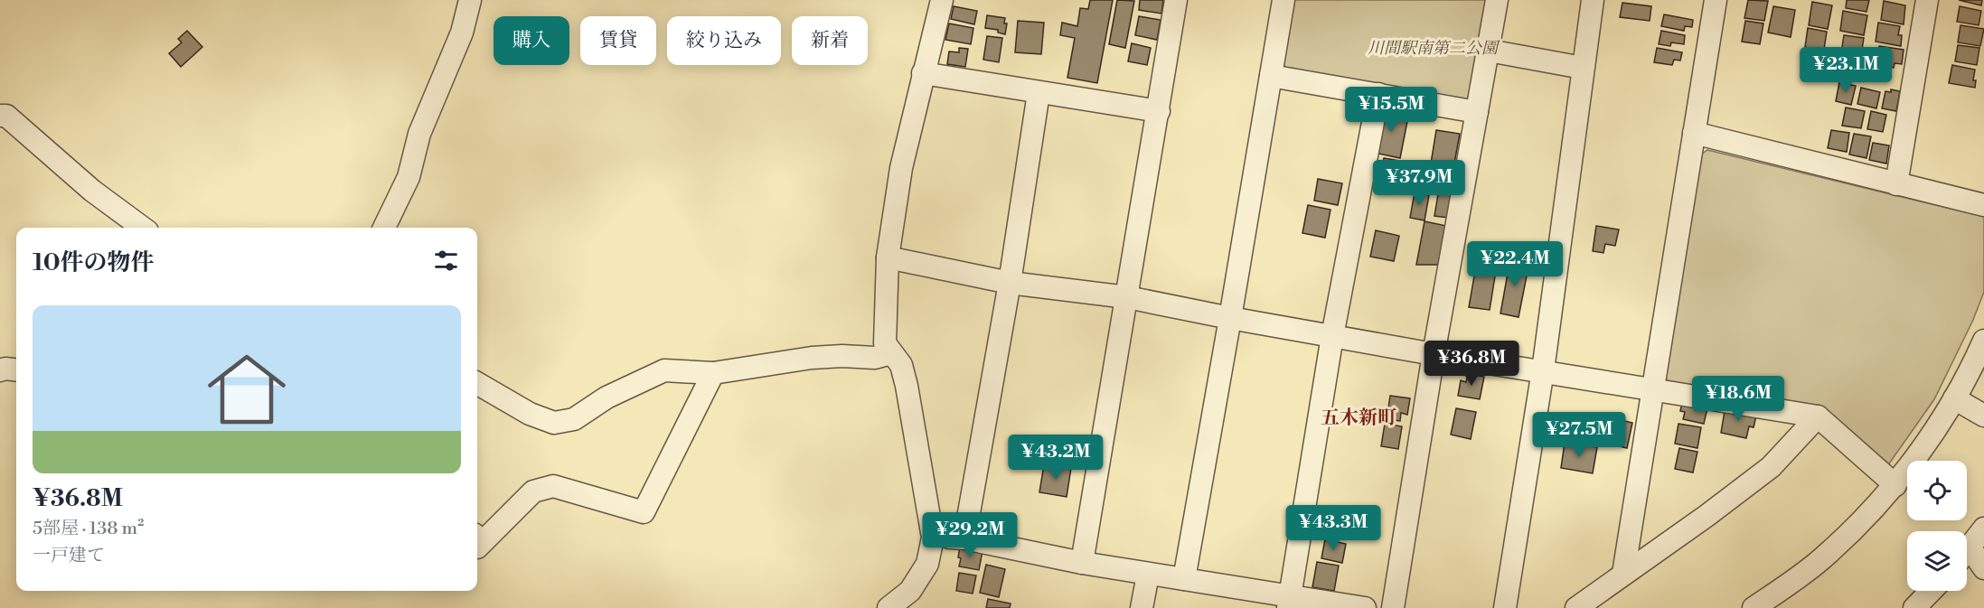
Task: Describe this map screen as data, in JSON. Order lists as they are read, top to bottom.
{
  "districts": ["五木新町"],
  "parks": ["川間駅南第二公園"],
  "page": {
    "chip": [
      "購入",
      "賃貸",
      "絞り込み",
      "新着"
    ],
    "price": [
      "¥23.1M",
      "¥15.5M",
      "¥37.9M",
      "¥22.4M",
      "¥36.8M",
      "¥18.6M",
      "¥27.5M",
      "¥43.2M",
      "¥43.3M",
      "¥29.2M"
    ],
    "heading": "10件の物件",
    "list": [
      {
        "name": "¥36.8M",
        "note": "5部屋 · 138 m² · 一戸建て"
      }
    ]
  }
}
